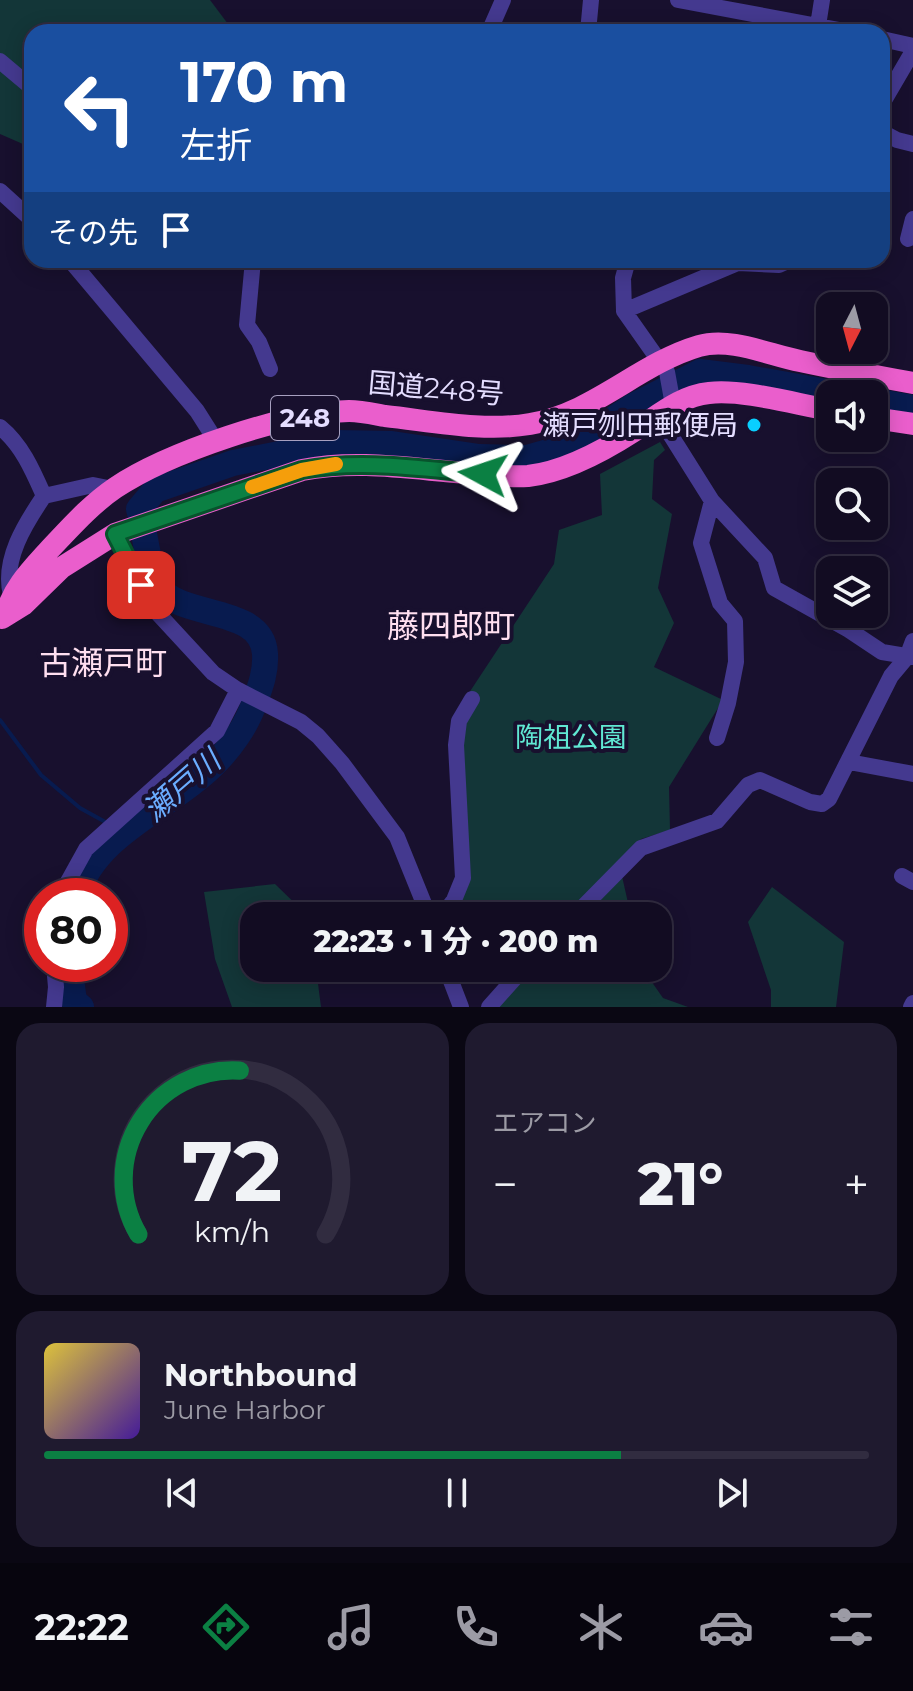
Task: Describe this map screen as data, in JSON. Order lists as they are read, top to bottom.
{
  "streets": {
    "highway": ["国道248号", "248"]
  },
  "crossings": [
    ["国道248号", "248"]
  ],
  "districts": ["藤四郎町", "古瀬戸町"],
  "water": ["瀬戸川"],
  "parks": ["陶祖公園"],
  "places": ["瀬戸刎田郵便局"],
  "north": "bottom",
  "page": {
    "turn": ["170 m", "左折"],
    "then": "その先",
    "limit": "80",
    "trip": "22:23 · 1 分 · 200 m",
    "tile": "エアコン",
    "heat": ["−", "21°", "+"],
    "song": ["Northbound", "June Harbor"],
    "tabs": "22:22",
    "gauge": ["72", "km/h"]
  }
}
